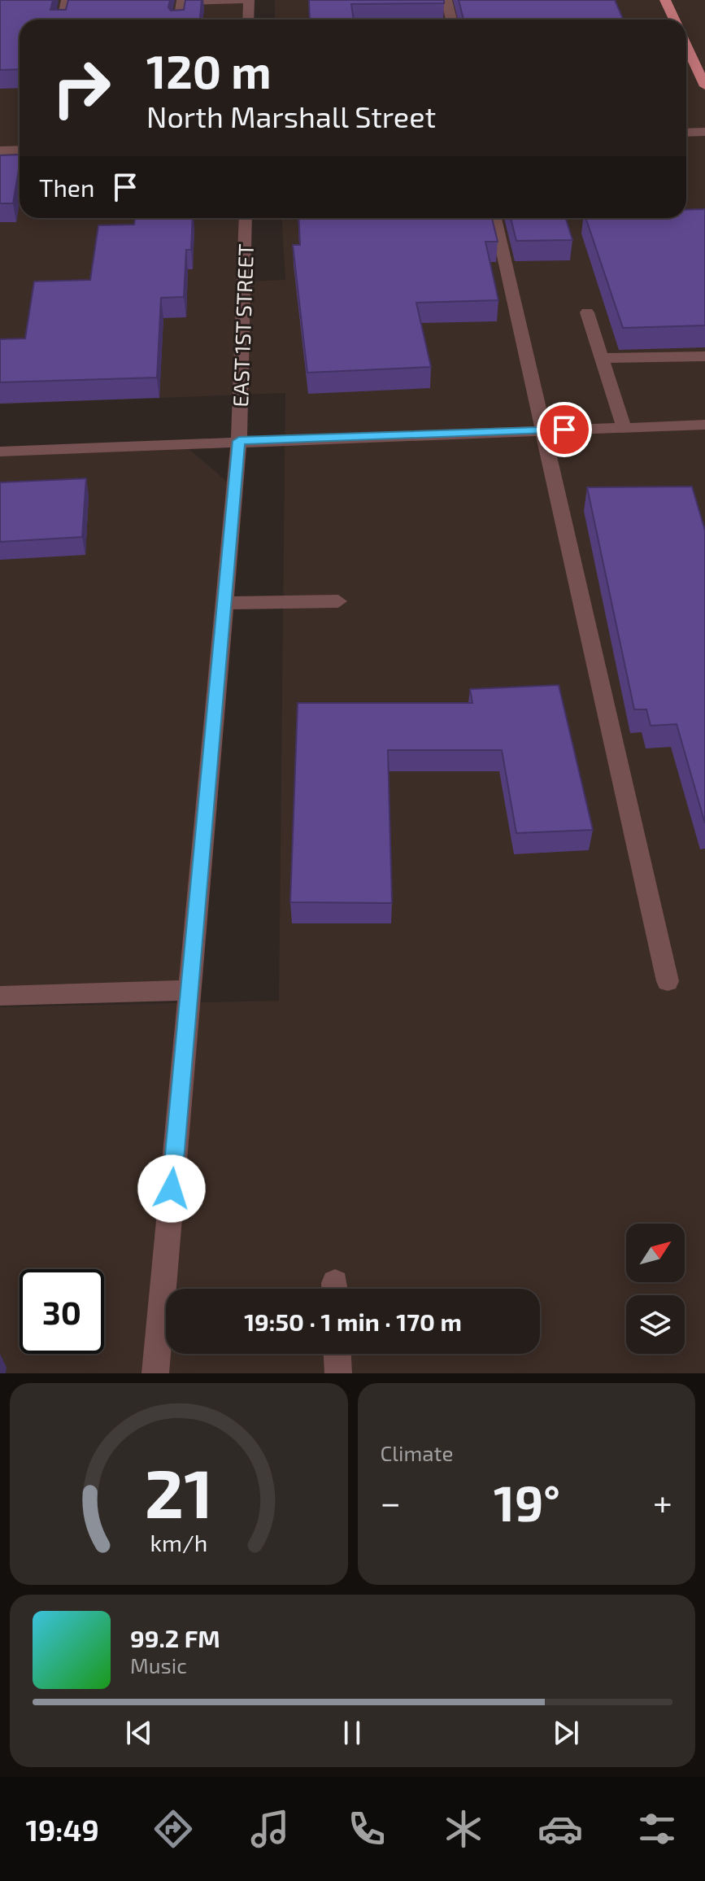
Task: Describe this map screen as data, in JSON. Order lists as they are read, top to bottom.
{
  "streets": {
    "street": ["EAST 1ST STREET"]
  },
  "north": "top right",
  "page": {
    "turn": ["120 m", "North Marshall Street"],
    "then": "Then",
    "limit": "30",
    "trip": "19:50 · 1 min · 170 m",
    "tile": "Climate",
    "heat": ["−", "19°", "+"],
    "song": ["99.2 FM", "Music"],
    "tabs": "19:49",
    "gauge": ["21", "km/h"]
  }
}
